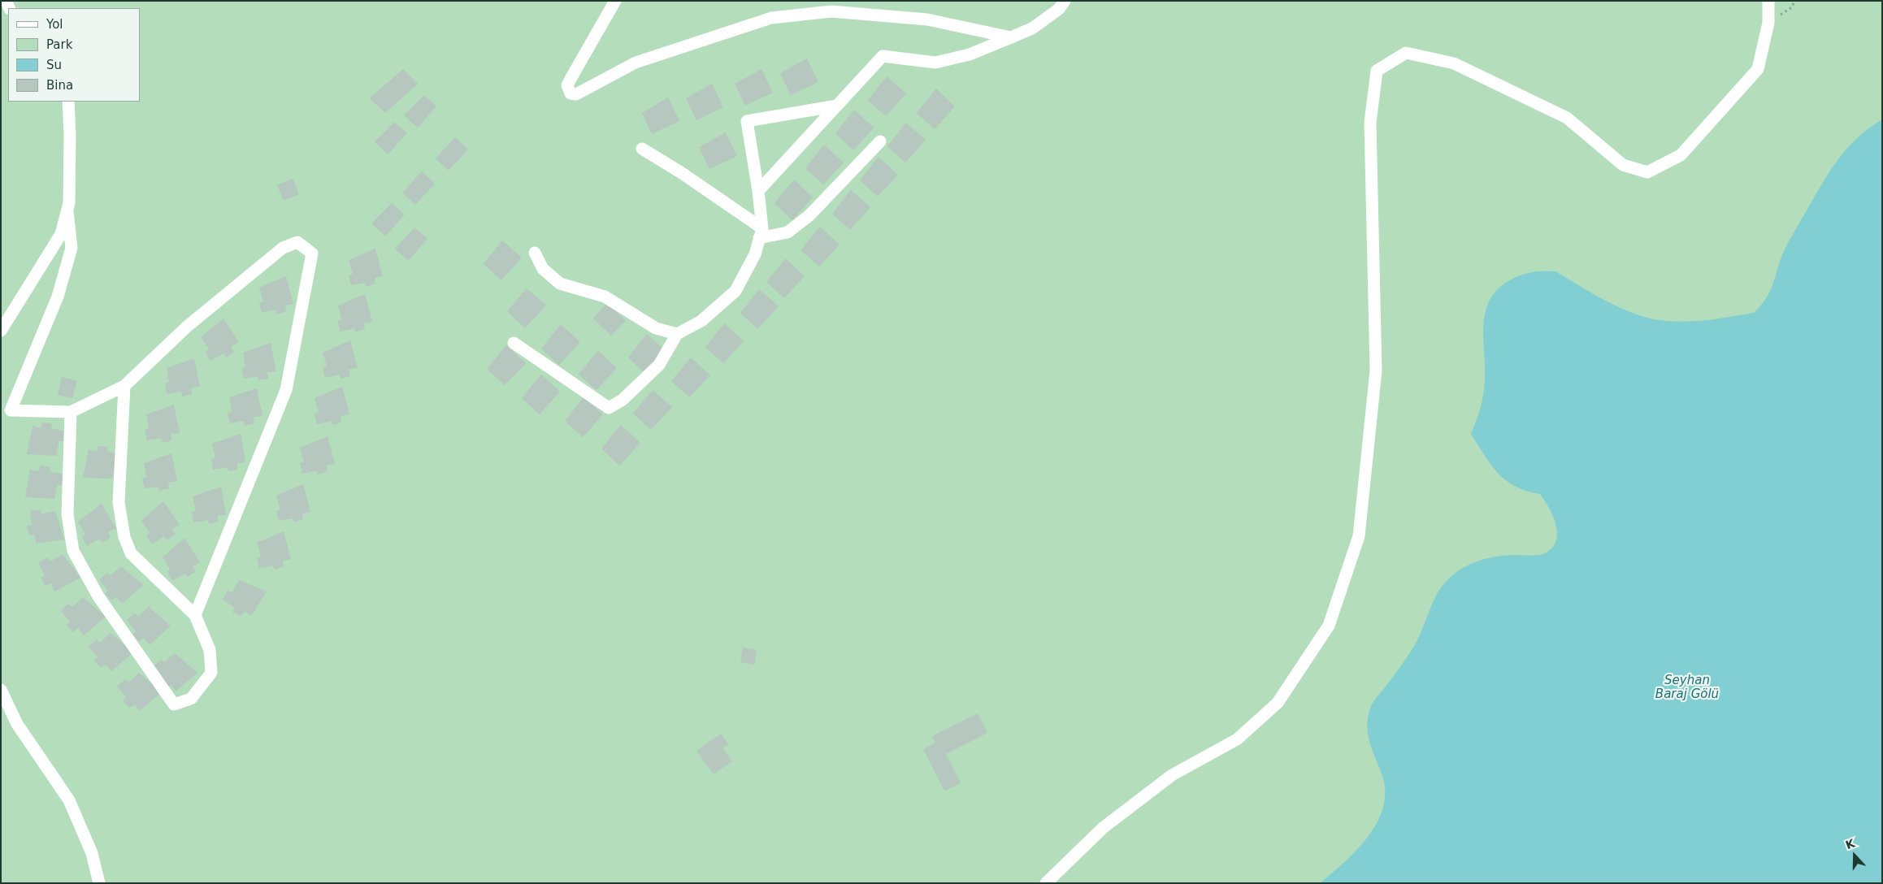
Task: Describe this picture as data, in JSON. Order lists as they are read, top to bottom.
{
  "water": ["Seyhan Baraj Gölü"],
  "legend": [
    "Yol",
    "Park",
    "Su",
    "Bina"
  ],
  "north": "top"
}
